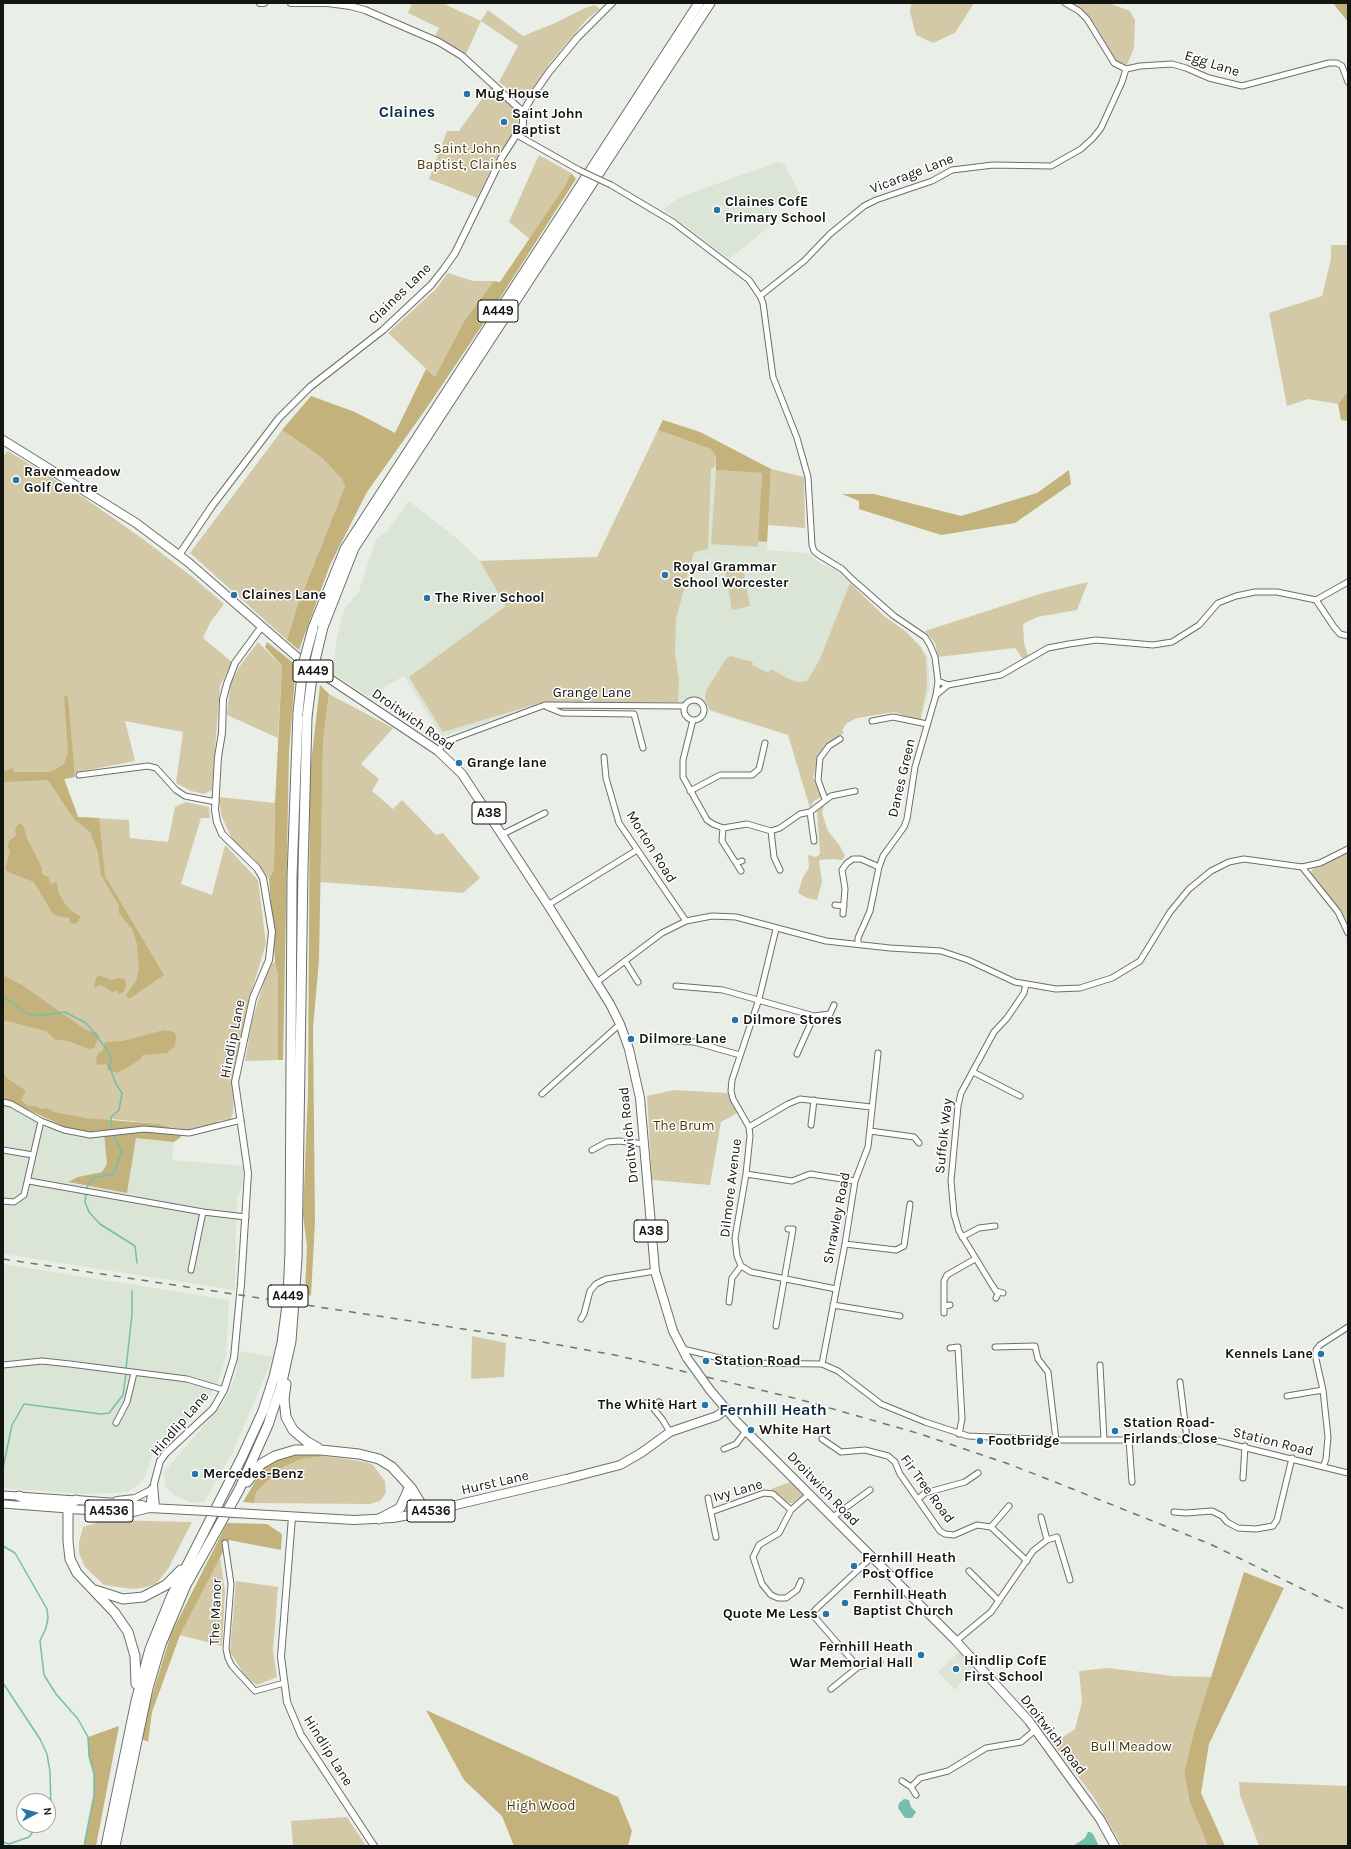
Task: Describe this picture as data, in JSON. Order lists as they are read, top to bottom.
{
  "streets": {
    "highway": ["A449"],
    "main road": [
      "Droitwich Road",
      "A38",
      "Hurst Lane",
      "A4536"
    ],
    "street": [
      "Egg Lane",
      "Vicarage Lane",
      "Claines Lane",
      "Grange Lane",
      "Danes Green",
      "Morton Road",
      "Hindlip Lane",
      "Suffolk Way",
      "Dilmore Avenue",
      "Shrawley Road",
      "Station Road",
      "Fir Tree Road",
      "Ivy Lane",
      "The Manor"
    ]
  },
  "crossings": [
    ["Egg Lane", "Vicarage Lane"],
    ["Vicarage Lane", "Danes Green"],
    ["Claines Lane", "Droitwich Road"],
    ["Grange Lane", "Droitwich Road"],
    ["Droitwich Road", "Hindlip Lane"],
    ["Droitwich Road", "Station Road"],
    ["Droitwich Road", "Hurst Lane"],
    ["Hindlip Lane", "Hurst Lane"],
    ["Hindlip Lane", "A4536"],
    ["Hindlip Lane", "The Manor"],
    ["Shrawley Road", "Station Road"],
    ["Hurst Lane", "A4536"]
  ],
  "districts": ["Claines", "Fernhill Heath"],
  "parks": [
    "Saint John Baptist, Claines",
    "The Brum",
    "Bull Meadow",
    "High Wood"
  ],
  "places": [
    "Mug House",
    "Saint John Baptist",
    "Claines CofE Primary School",
    "Ravenmeadow Golf Centre",
    "Royal Grammar School Worcester",
    "Claines Lane",
    "The River School",
    "Grange lane",
    "Dilmore Stores",
    "Dilmore Lane",
    "Kennels Lane",
    "Station Road",
    "The White Hart",
    "White Hart",
    "Station Road- Firlands Close",
    "Footbridge",
    "Mercedes-Benz",
    "Fernhill Heath Post Office",
    "Fernhill Heath Baptist Church",
    "Quote Me Less",
    "Fernhill Heath War Memorial Hall",
    "Hindlip CofE First School"
  ],
  "north": "right"
}
